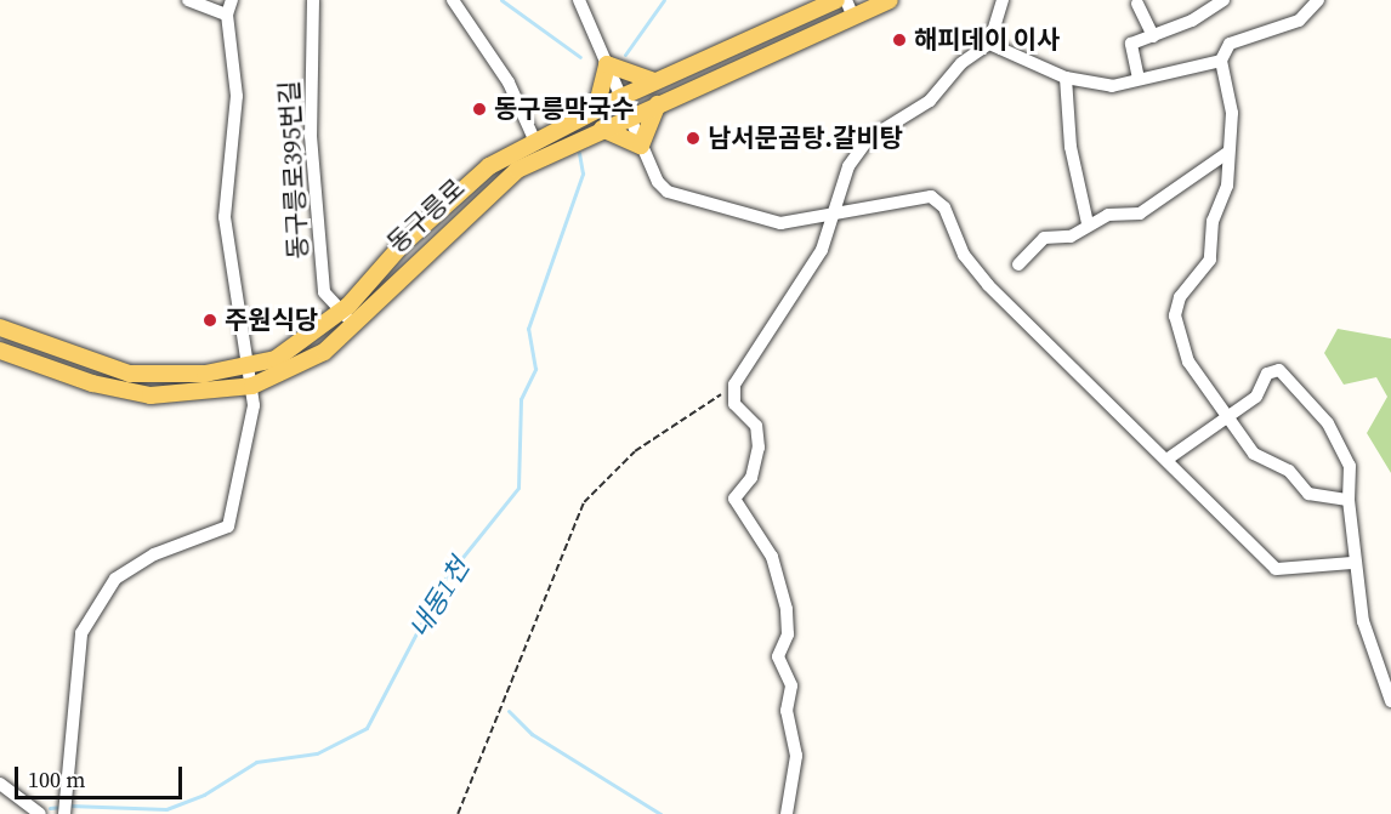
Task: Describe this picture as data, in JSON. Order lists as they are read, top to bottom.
{
  "streets": {
    "main road": ["동구릉로"],
    "street": ["동구릉로395번길"]
  },
  "crossings": [
    ["동구릉로395번길", "동구릉로"]
  ],
  "water": ["내동1천"],
  "places": [
    "해피데이 이사",
    "동구릉막국수",
    "남서문곰탕.갈비탕",
    "주원식당"
  ],
  "scale_bar": "100 m"
}
